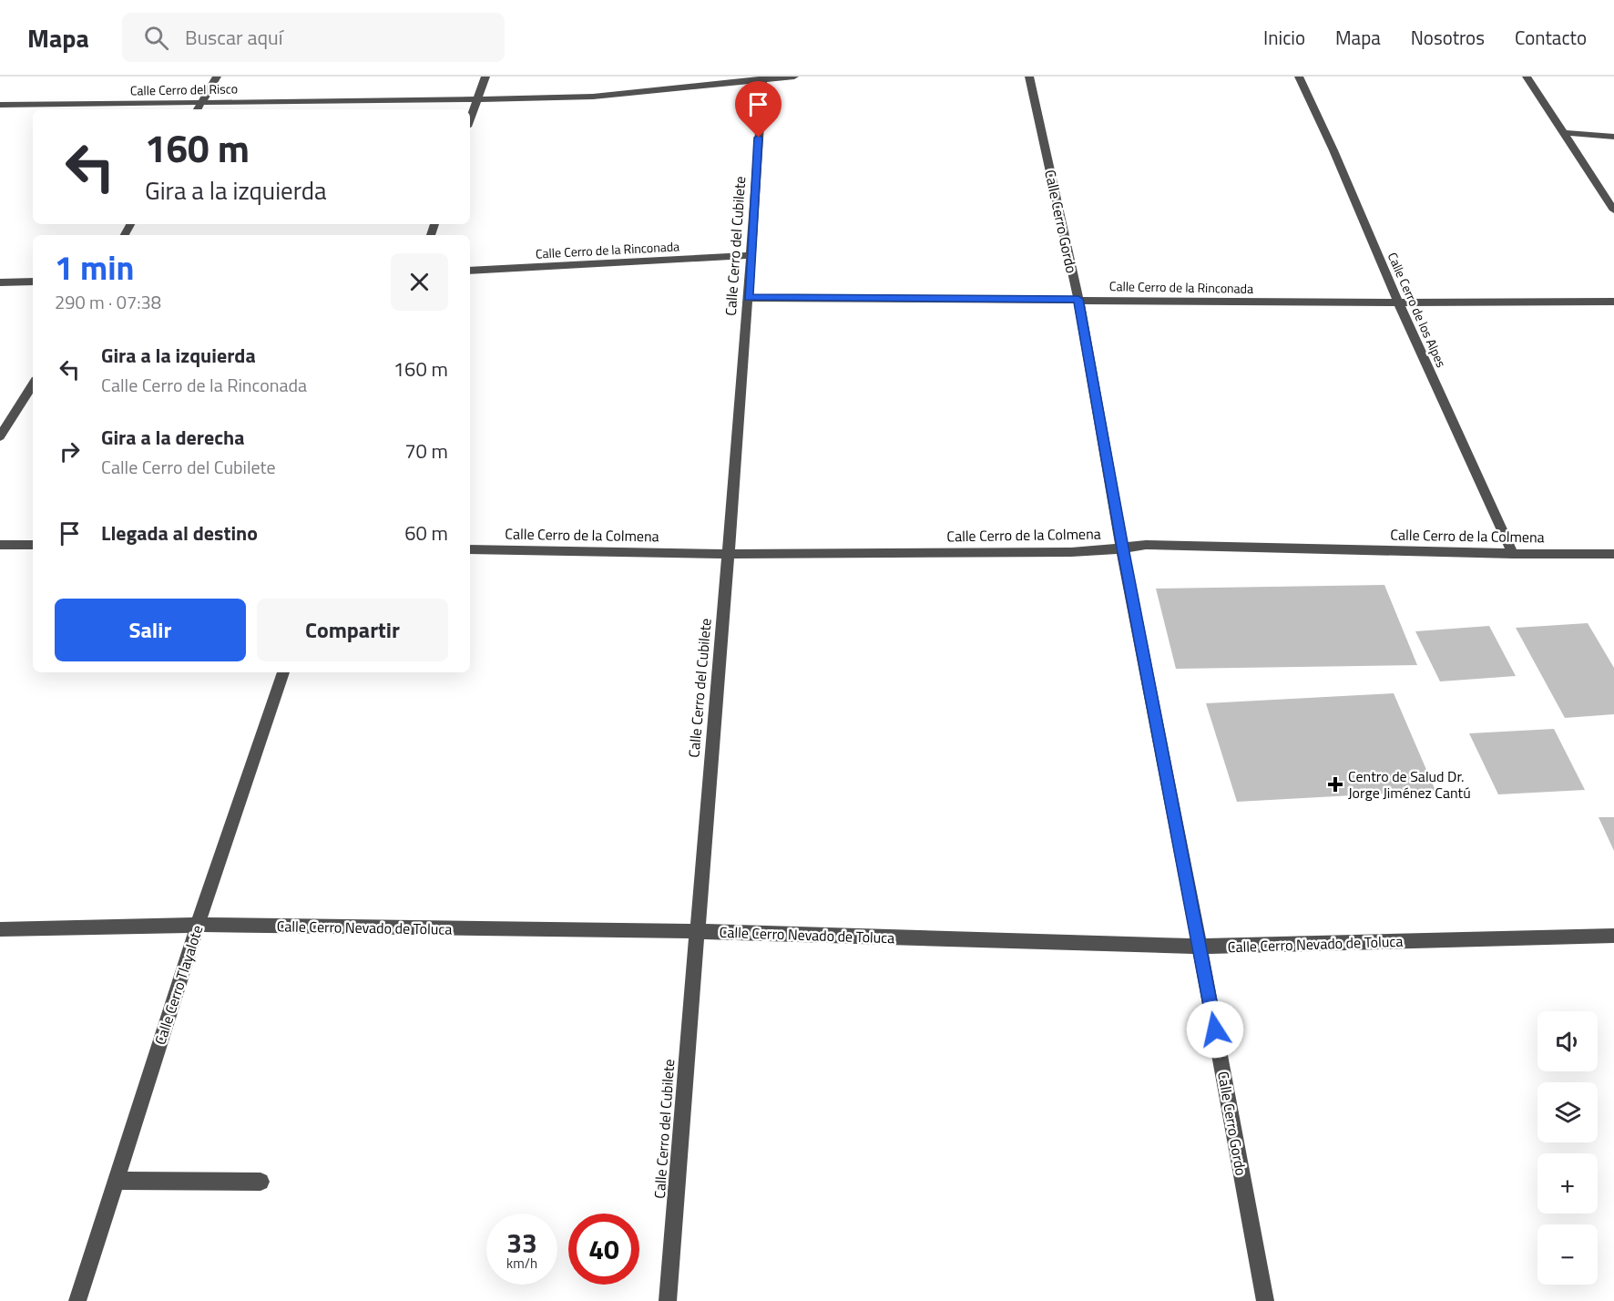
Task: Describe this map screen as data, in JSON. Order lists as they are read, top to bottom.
{
  "streets": {
    "street": [
      "Calle Cerro del Risco",
      "Calle Cerro Gordo",
      "Calle Cerro del Cubilete",
      "Calle Cerro de la Rinconada",
      "Calle Cerro de los Alpes",
      "Calle Cerro de la Colmena",
      "Calle Cerro Nevado de Toluca",
      "Calle Cerro Tlayalote"
    ]
  },
  "crossings": [
    ["Calle Cerro del Risco", "Calle Cerro del Cubilete"],
    ["Calle Cerro Gordo", "Calle Cerro de la Rinconada"],
    ["Calle Cerro Gordo", "Calle Cerro de la Colmena"],
    ["Calle Cerro Gordo", "Calle Cerro Nevado de Toluca"],
    ["Calle Cerro del Cubilete", "Calle Cerro de la Rinconada"],
    ["Calle Cerro del Cubilete", "Calle Cerro de la Colmena"],
    ["Calle Cerro del Cubilete", "Calle Cerro Nevado de Toluca"],
    ["Calle Cerro de la Rinconada", "Calle Cerro de los Alpes"],
    ["Calle Cerro de los Alpes", "Calle Cerro de la Colmena"],
    ["Calle Cerro Nevado de Toluca", "Calle Cerro Tlayalote"]
  ],
  "places": {
    "health": ["Centro de Salud Dr. Jorge Jiménez Cantú"]
  },
  "page": {
    "header": "Mapa",
    "search": "Buscar aquí",
    "nav": [
      "Inicio",
      "Mapa",
      "Nosotros",
      "Contacto"
    ],
    "turn": ["160 m", "Gira a la izquierda"],
    "heading": ["1 min", "290 m · 07:38"],
    "list": [
      {
        "name": "Gira a la izquierda",
        "note": "Calle Cerro de la Rinconada",
        "value": "160 m"
      },
      {
        "name": "Gira a la derecha",
        "note": "Calle Cerro del Cubilete",
        "value": "70 m"
      },
      {
        "name": "Llegada al destino",
        "value": "60 m"
      }
    ],
    "buttons": ["Salir", "Compartir"],
    "map_buttons": ["+", "−"],
    "speed": "33 km/h",
    "limit": "40"
  }
}
